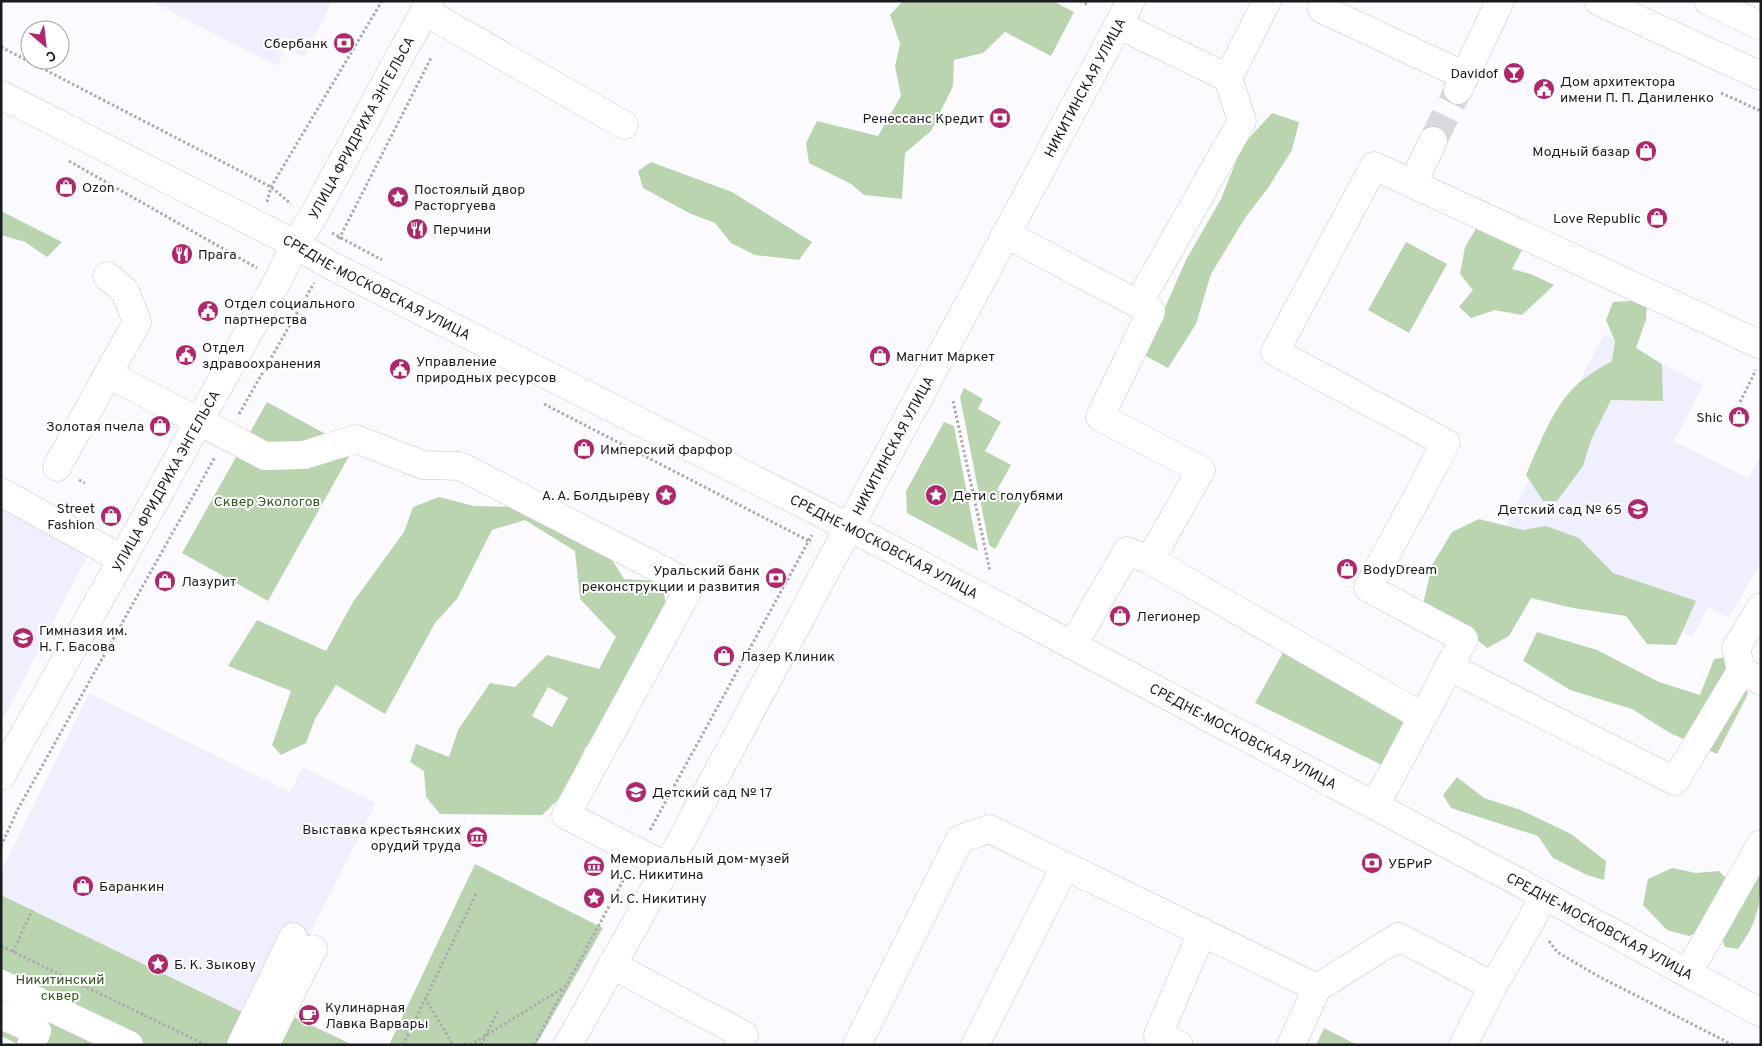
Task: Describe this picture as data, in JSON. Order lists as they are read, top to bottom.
{
  "streets": {
    "street": ["НИКИТИНСКАЯ УЛИЦА", "УЛИЦА ФРИДРИХА ЭНГЕЛЬСА", "СРЕДНЕ-МОСКОВСКАЯ УЛИЦА"]
  },
  "crossings": [
    ["НИКИТИНСКАЯ УЛИЦА", "СРЕДНЕ-МОСКОВСКАЯ УЛИЦА"],
    ["УЛИЦА ФРИДРИХА ЭНГЕЛЬСА", "СРЕДНЕ-МОСКОВСКАЯ УЛИЦА"]
  ],
  "parks": ["Сквер Экологов", "Никитинский сквер"],
  "places": {
    "bank": [
      "Сбербанк",
      "Ренессанс Кредит",
      "Уральский банк реконструкции и развития",
      "УБРиР"
    ],
    "bar": ["Davidof"],
    "public building": [
      "Дом архитектора имени П. П. Даниленко",
      "Отдел социального партнерства",
      "Отдел здравоохранения",
      "Управление природных ресурсов"
    ],
    "shop": [
      "Модный базар",
      "Ozon",
      "Love Republic",
      "Магнит Маркет",
      "Shic",
      "Золотая пчела",
      "Имперский фарфор",
      "Street Fashion",
      "BodyDream",
      "Лазурит",
      "Легионер",
      "Лазер Клиник",
      "Баранкин"
    ],
    "place": [
      "Постоялый двор Расторгуева",
      "А. А. Болдыреву",
      "Дети с голубями",
      "И. С. Никитину",
      "Б. К. Зыкову"
    ],
    "restaurant": ["Перчини", "Прага"],
    "school or university": ["Детский сад № 65", "Гимназия им. Н. Г. Басова", "Детский сад № 17"],
    "museum": ["Выставка крестьянских орудий труда", "Мемориальный дом-музей И.С. Никитина"],
    "cafe": ["Кулинарная Лавка Варвары"]
  },
  "north": "bottom right"
}
